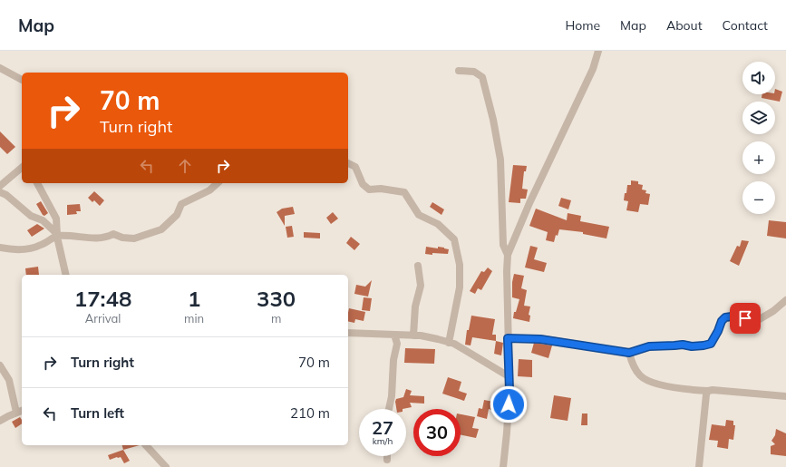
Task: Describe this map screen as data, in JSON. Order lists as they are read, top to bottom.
{
  "page": {
    "header": "Map",
    "nav": [
      "Home",
      "Map",
      "About",
      "Contact"
    ],
    "map_buttons": ["+", "−"],
    "turn": ["70 m", "Turn right"],
    "eta": [
      "17:48",
      "Arrival",
      "1",
      "min",
      "330",
      "m"
    ],
    "list": [
      {
        "name": "Turn right",
        "value": "70 m"
      },
      {
        "name": "Turn left",
        "value": "210 m"
      }
    ],
    "speed": "27 km/h",
    "limit": "30"
  }
}
